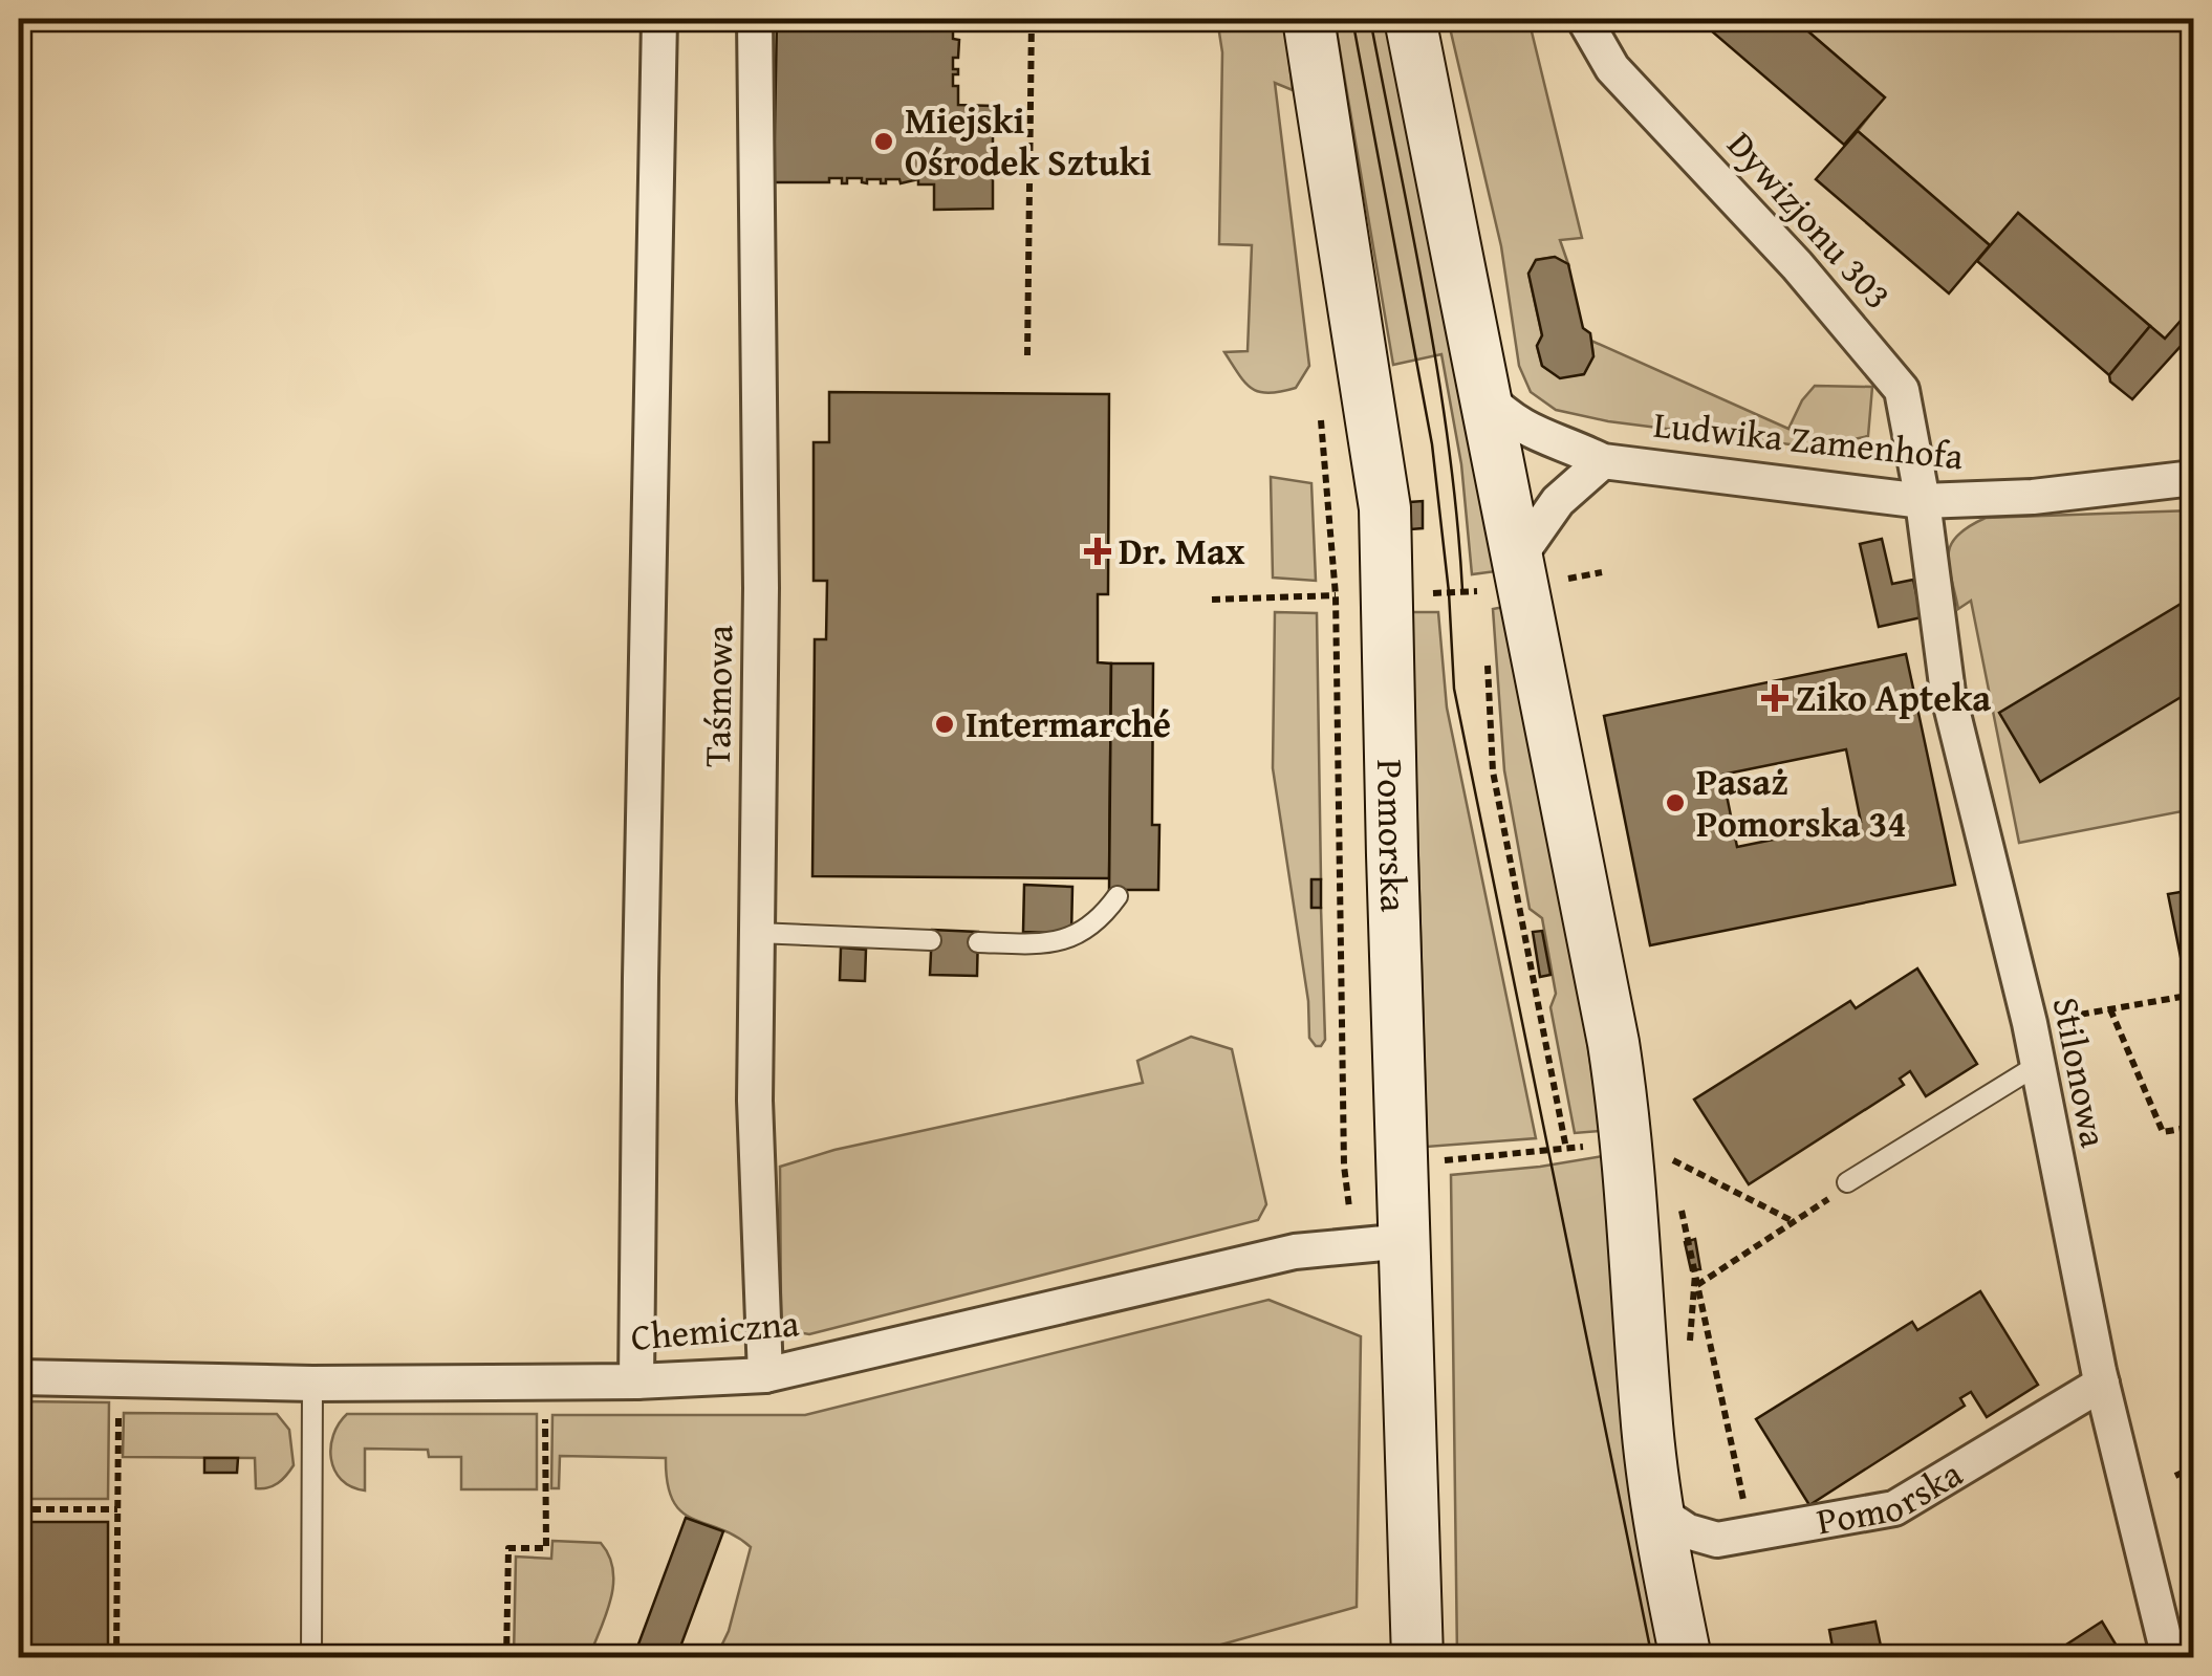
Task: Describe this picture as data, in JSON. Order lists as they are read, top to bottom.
{
  "streets": {
    "main road": ["Pomorska"],
    "street": [
      "Dywizjonu 303",
      "Ludwika Zamenhofa",
      "Taśmowa",
      "Stilonowa",
      "Chemiczna"
    ]
  },
  "crossings": [
    ["Dywizjonu 303", "Ludwika Zamenhofa"],
    ["Dywizjonu 303", "Stilonowa"],
    ["Ludwika Zamenhofa", "Stilonowa"],
    ["Taśmowa", "Chemiczna"],
    ["Pomorska", "Stilonowa"],
    ["Pomorska", "Chemiczna"]
  ],
  "places": {
    "other": ["Miejski Ośrodek Sztuki", "Intermarché", "Pasaż Pomorska 34"],
    "health": ["Dr. Max", "Ziko Apteka"]
  }
}
